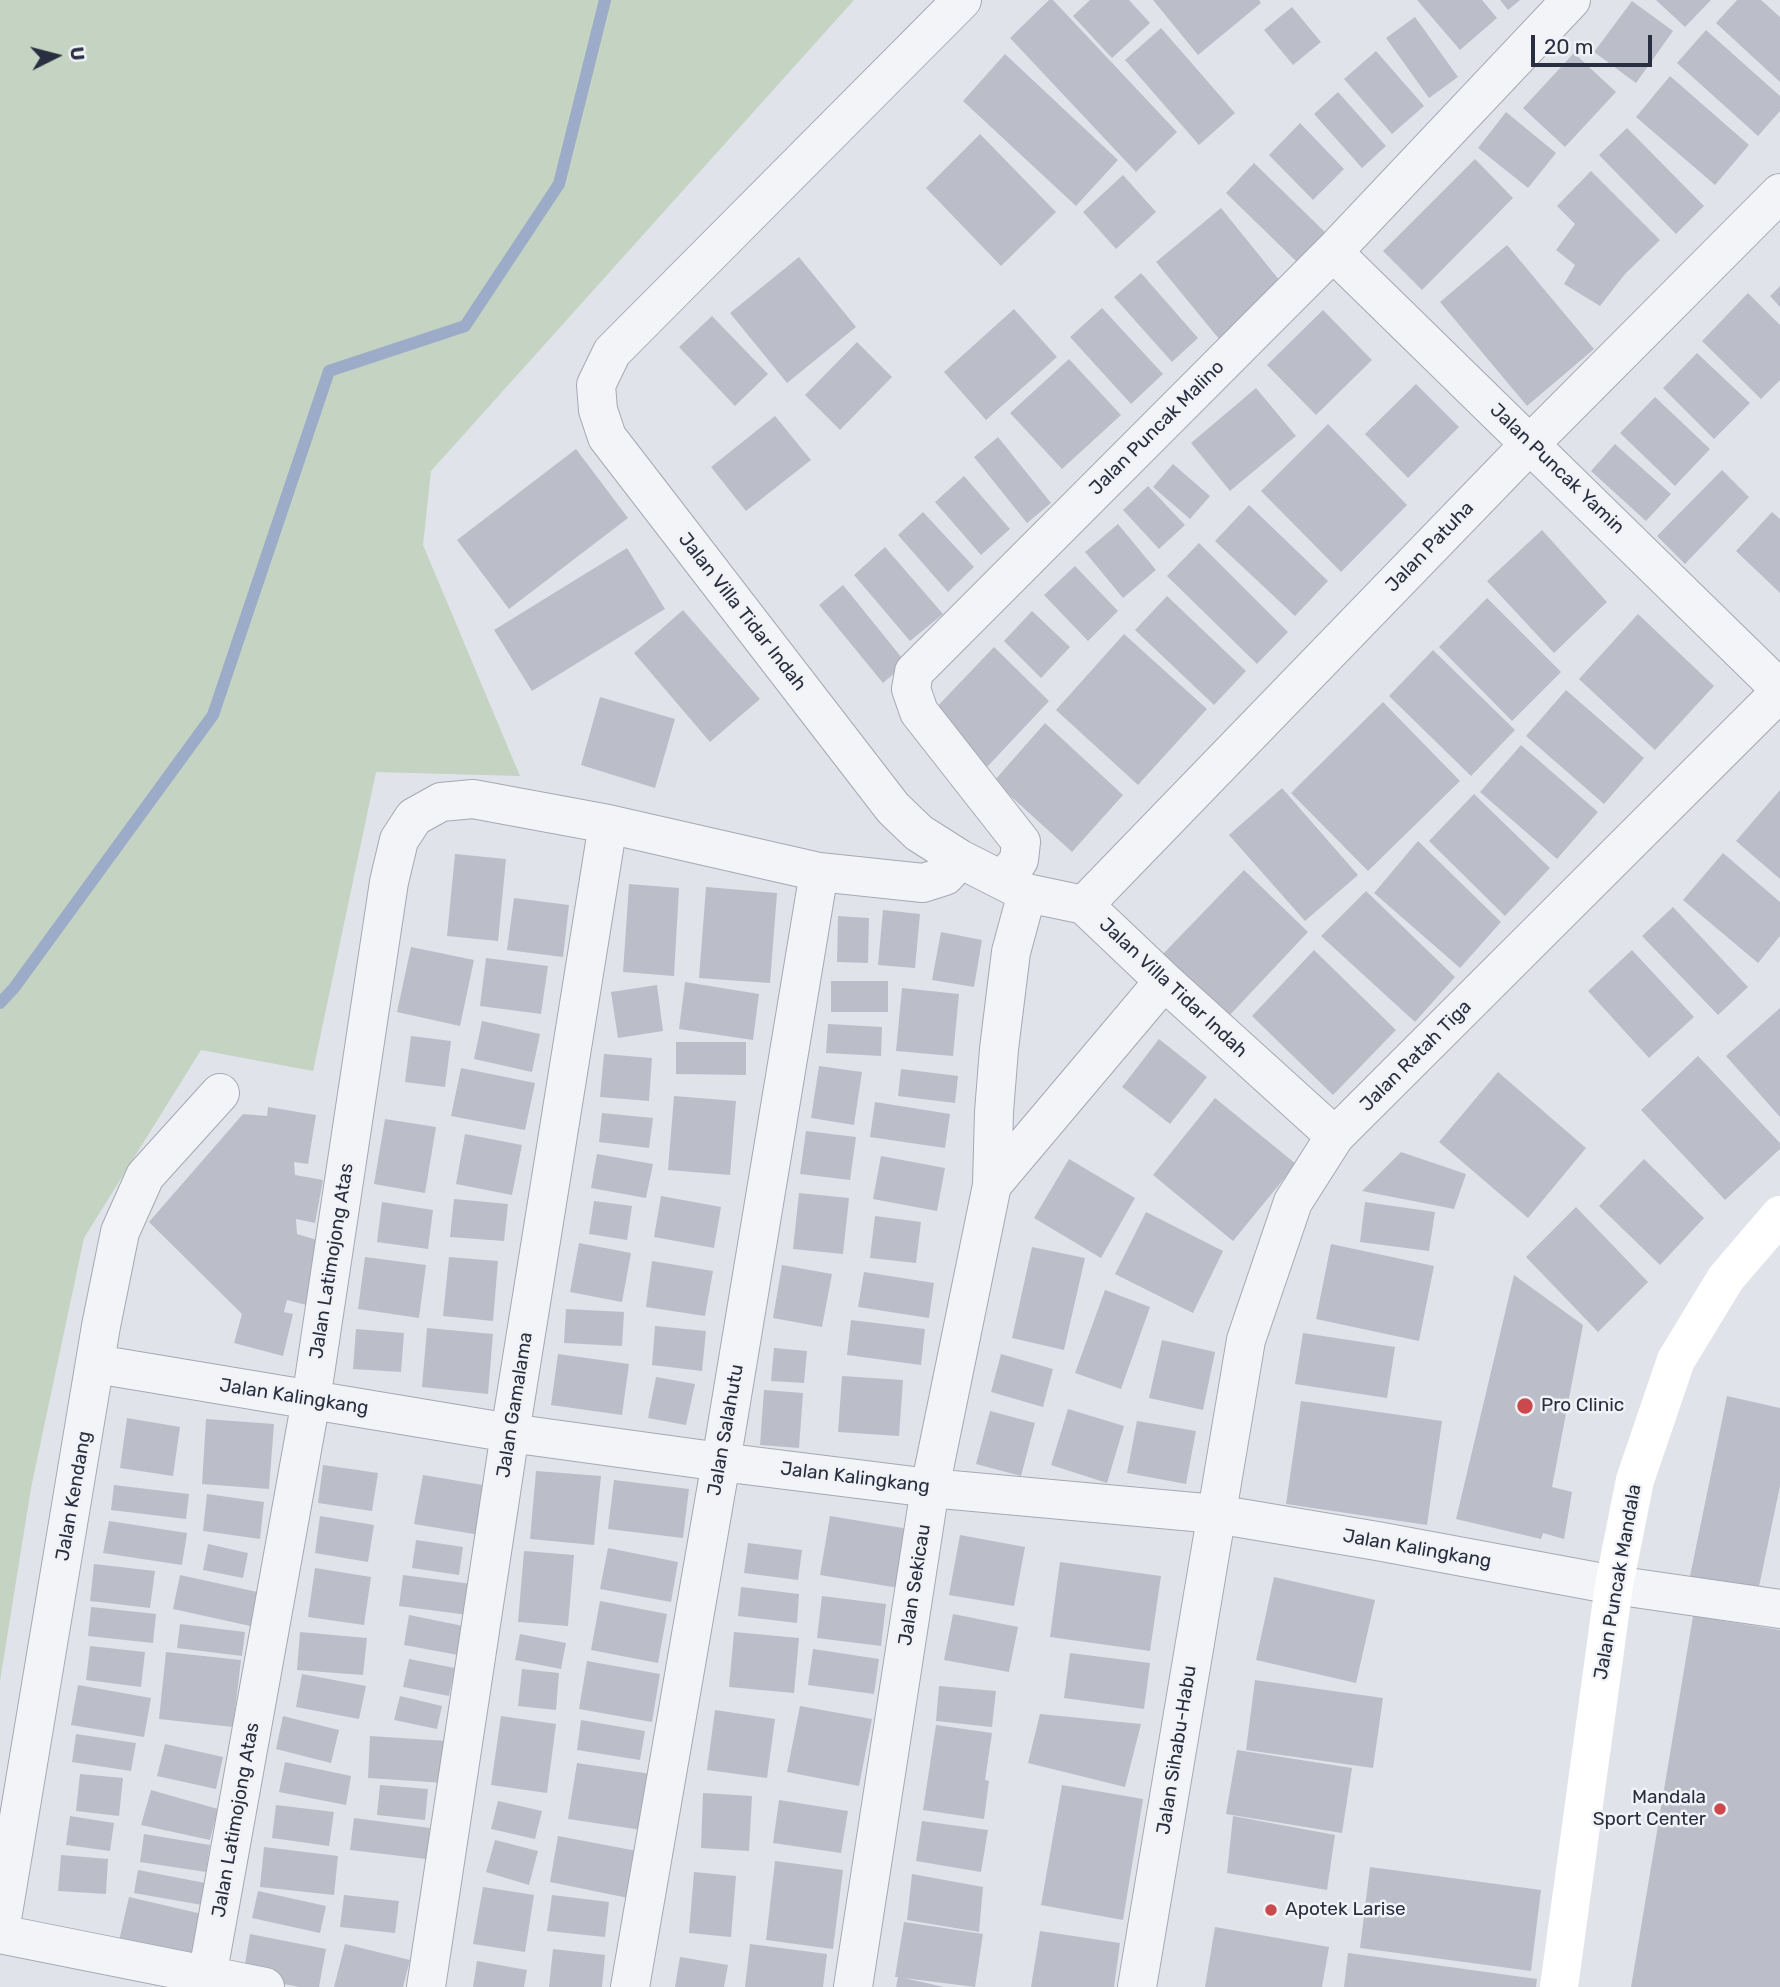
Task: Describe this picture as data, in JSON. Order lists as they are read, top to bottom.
{
  "streets": {
    "main road": ["Jalan Puncak Mandala"],
    "street": [
      "Jalan Puncak Malino",
      "Jalan Puncak Yamin",
      "Jalan Patuha",
      "Jalan Villa Tidar Indah",
      "Jalan Ratah Tiga",
      "Jalan Latimojong Atas",
      "Jalan Kalingkang",
      "Jalan Gamalama",
      "Jalan Salahutu",
      "Jalan Kendang",
      "Jalan Sekicau",
      "Jalan Sihabu-Habu"
    ]
  },
  "crossings": [
    ["Jalan Puncak Malino", "Jalan Puncak Yamin"],
    ["Jalan Puncak Malino", "Jalan Villa Tidar Indah"],
    ["Jalan Puncak Malino", "Jalan Sekicau"],
    ["Jalan Puncak Yamin", "Jalan Patuha"],
    ["Jalan Puncak Yamin", "Jalan Ratah Tiga"],
    ["Jalan Patuha", "Jalan Villa Tidar Indah"],
    ["Jalan Villa Tidar Indah", "Jalan Ratah Tiga"],
    ["Jalan Villa Tidar Indah", "Jalan Latimojong Atas"],
    ["Jalan Villa Tidar Indah", "Jalan Sekicau"],
    ["Jalan Ratah Tiga", "Jalan Kalingkang"],
    ["Jalan Ratah Tiga", "Jalan Sihabu-Habu"],
    ["Jalan Latimojong Atas", "Jalan Kalingkang"],
    ["Jalan Latimojong Atas", "Jalan Gamalama"],
    ["Jalan Latimojong Atas", "Jalan Salahutu"],
    ["Jalan Kalingkang", "Jalan Gamalama"],
    ["Jalan Kalingkang", "Jalan Salahutu"],
    ["Jalan Kalingkang", "Jalan Kendang"],
    ["Jalan Kalingkang", "Jalan Puncak Mandala"],
    ["Jalan Kalingkang", "Jalan Sekicau"],
    ["Jalan Kalingkang", "Jalan Sihabu-Habu"]
  ],
  "places": ["Pro Clinic", "Mandala Sport Center", "Apotek Larise"],
  "scale_bar": "20 m",
  "north": "right"
}
